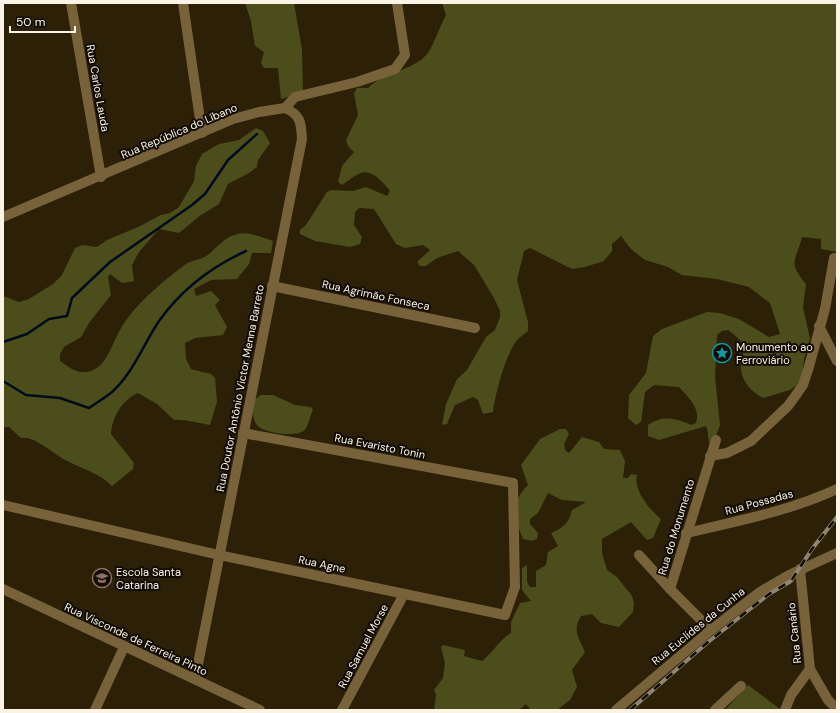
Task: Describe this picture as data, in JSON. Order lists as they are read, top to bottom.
{
  "streets": {
    "street": [
      "Rua Carlos Lauda",
      "Rua República do Líbano",
      "Rua Agrimão Fonseca",
      "Rua Doutor Antônio Victor Menna Barreto",
      "Rua Evaristo Tonin",
      "Rua Possadas",
      "Rua do Monumento",
      "Rua Agne",
      "Rua Euclides da Cunha",
      "Rua Canário",
      "Rua Visconde de Ferreira Pinto",
      "Rua Samuel Morse"
    ]
  },
  "crossings": [
    ["Rua Carlos Lauda", "Rua República do Líbano"],
    ["Rua República do Líbano", "Rua Doutor Antônio Victor Menna Barreto"],
    ["Rua Agrimão Fonseca", "Rua Doutor Antônio Victor Menna Barreto"],
    ["Rua Doutor Antônio Victor Menna Barreto", "Rua Evaristo Tonin"],
    ["Rua Doutor Antônio Victor Menna Barreto", "Rua Agne"],
    ["Rua Doutor Antônio Victor Menna Barreto", "Rua Visconde de Ferreira Pinto"],
    ["Rua Evaristo Tonin", "Rua Agne"],
    ["Rua Possadas", "Rua do Monumento"],
    ["Rua do Monumento", "Rua Euclides da Cunha"],
    ["Rua Agne", "Rua Samuel Morse"],
    ["Rua Euclides da Cunha", "Rua Canário"]
  ],
  "places": {
    "place": ["Monumento ao Ferroviário"],
    "school or university": ["Escola Santa Catarina"]
  },
  "scale_bar": "50 m"
}
